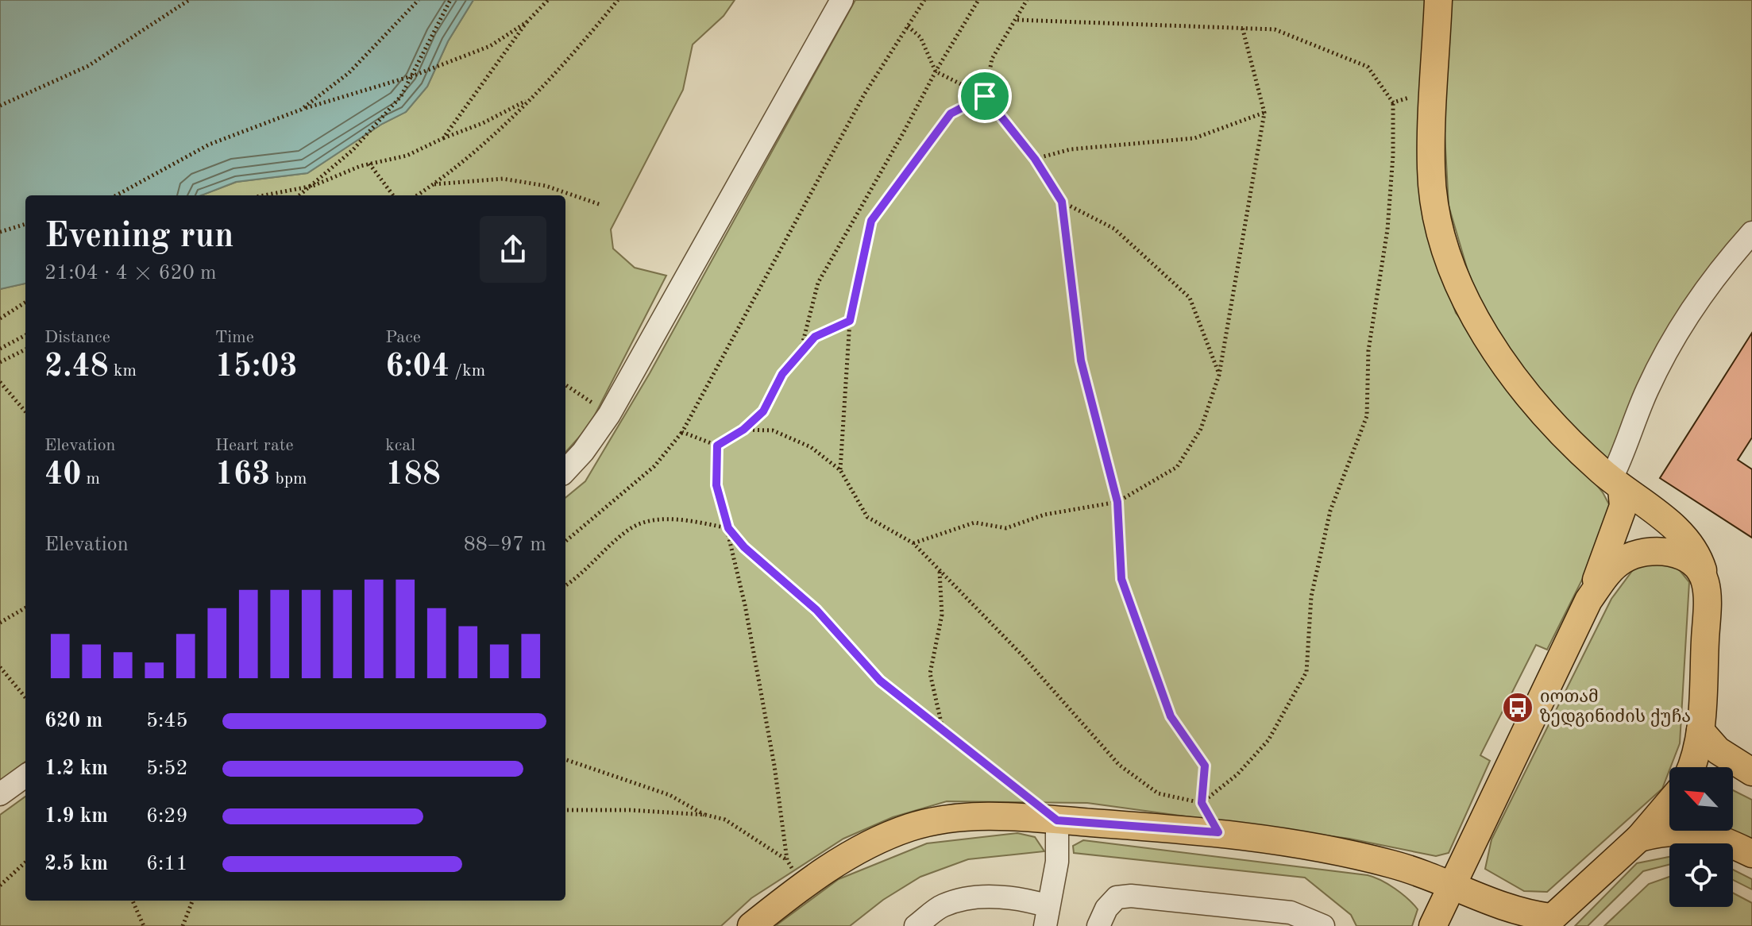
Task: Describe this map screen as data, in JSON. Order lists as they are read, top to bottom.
{
  "places": {
    "bus stop": ["იოთამ ზედგინიძის ქუჩა"]
  },
  "north": "top left",
  "page": {
    "heading": ["Evening run", "21:04 · 4 × 620 m"],
    "stats": [
      ["Distance", "2.48 km"],
      ["Time", "15:03"],
      ["Pace", "6:04 /km"],
      ["Elevation", "40 m"],
      ["Heart rate", "163 bpm"],
      ["kcal", "188"]
    ],
    "chart": ["Elevation", "88–97 m"],
    "list": [
      {
        "name": "620 m",
        "note": "5:45"
      },
      {
        "name": "1.2 km",
        "note": "5:52"
      },
      {
        "name": "1.9 km",
        "note": "6:29"
      },
      {
        "name": "2.5 km",
        "note": "6:11"
      }
    ]
  }
}
